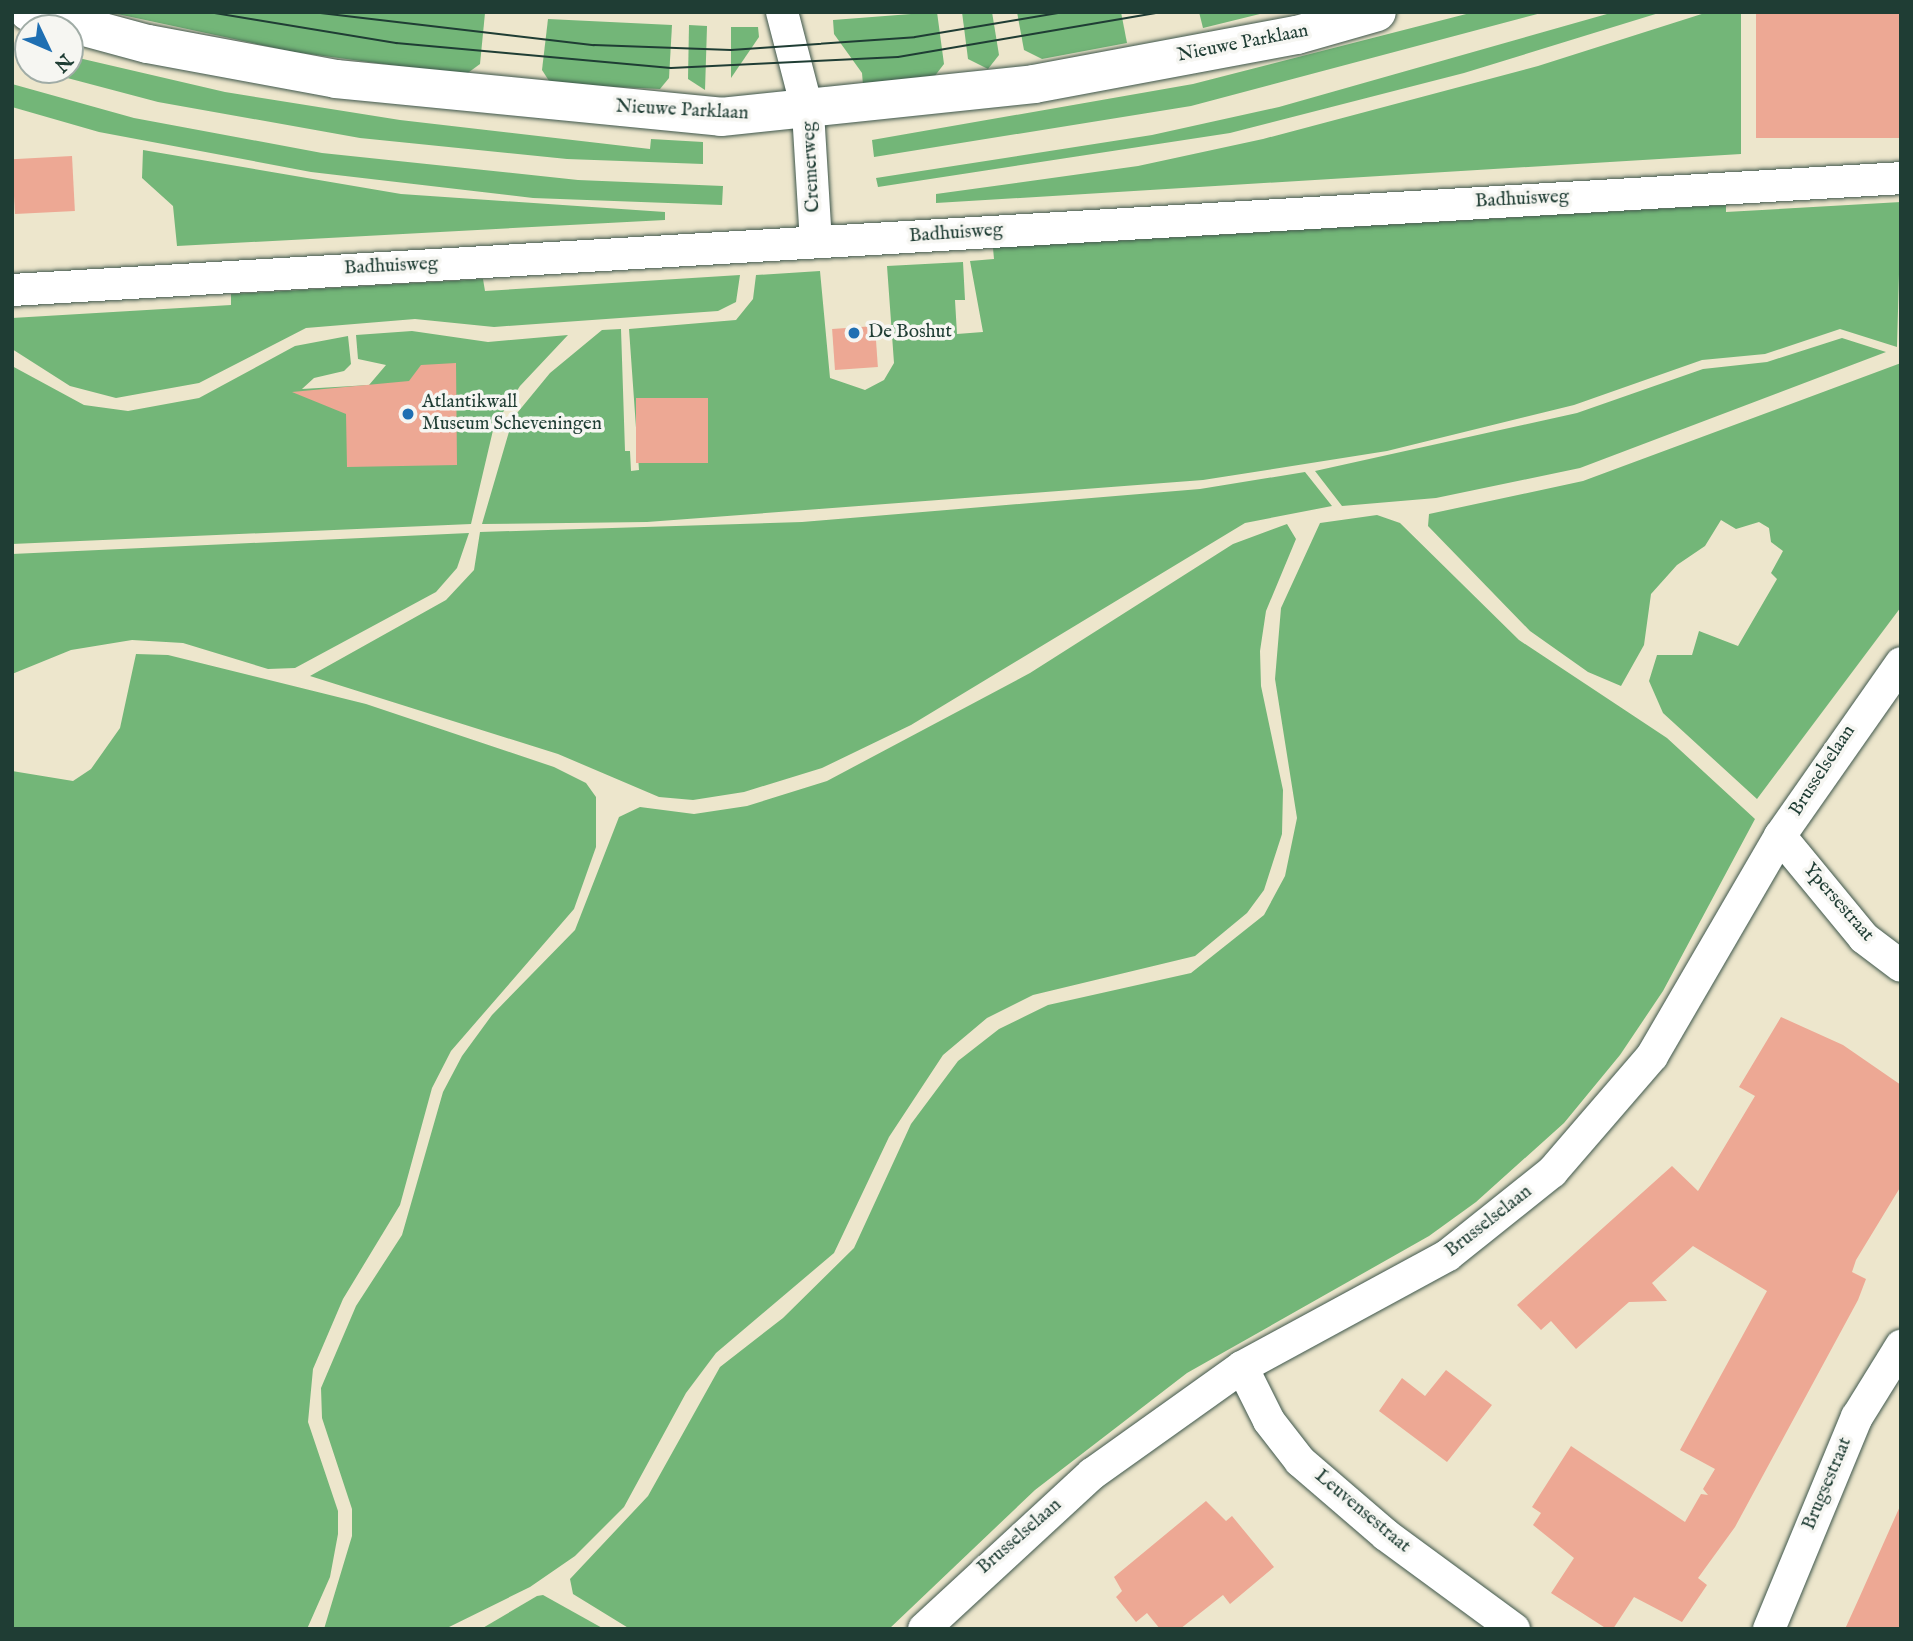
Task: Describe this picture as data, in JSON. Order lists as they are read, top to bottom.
{
  "streets": {
    "main road": ["Nieuwe Parklaan"],
    "street": [
      "Cremerweg",
      "Badhuisweg",
      "Brusselselaan",
      "Ypersestraat",
      "Brugsestraat",
      "Leuvensestraat"
    ]
  },
  "crossings": [
    ["Nieuwe Parklaan", "Cremerweg"],
    ["Cremerweg", "Badhuisweg"],
    ["Brusselselaan", "Ypersestraat"],
    ["Brusselselaan", "Leuvensestraat"]
  ],
  "places": ["De Boshut", "Atlantikwall Museum Scheveningen"],
  "north": "bottom right"
}
